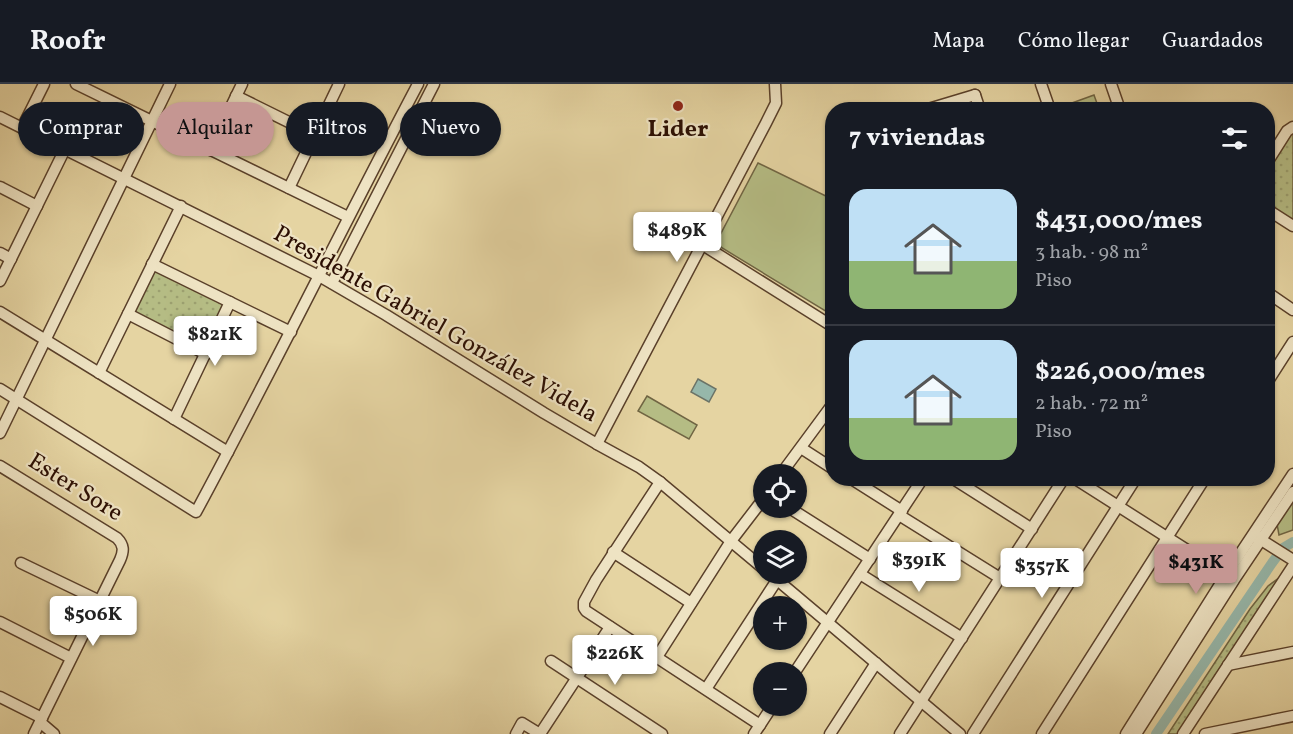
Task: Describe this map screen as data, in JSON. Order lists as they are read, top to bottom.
{
  "streets": {
    "street": ["Presidente Gabriel González Videla", "Ester Sore"]
  },
  "places": ["Lider"],
  "page": {
    "header": "Roofr",
    "nav": ["Mapa", "Cómo llegar", "Guardados"],
    "chip": [
      "Comprar",
      "Alquilar",
      "Filtros",
      "Nuevo"
    ],
    "heading": "7 viviendas",
    "list": [
      {
        "name": "$431,000/mes",
        "note": "3 hab. · 98 m² · Piso"
      },
      {
        "name": "$226,000/mes",
        "note": "2 hab. · 72 m² · Piso"
      }
    ],
    "price": [
      "$489K",
      "$821K",
      "$391K",
      "$431K",
      "$357K",
      "$506K",
      "$226K"
    ],
    "map_buttons": ["+", "−"]
  }
}
